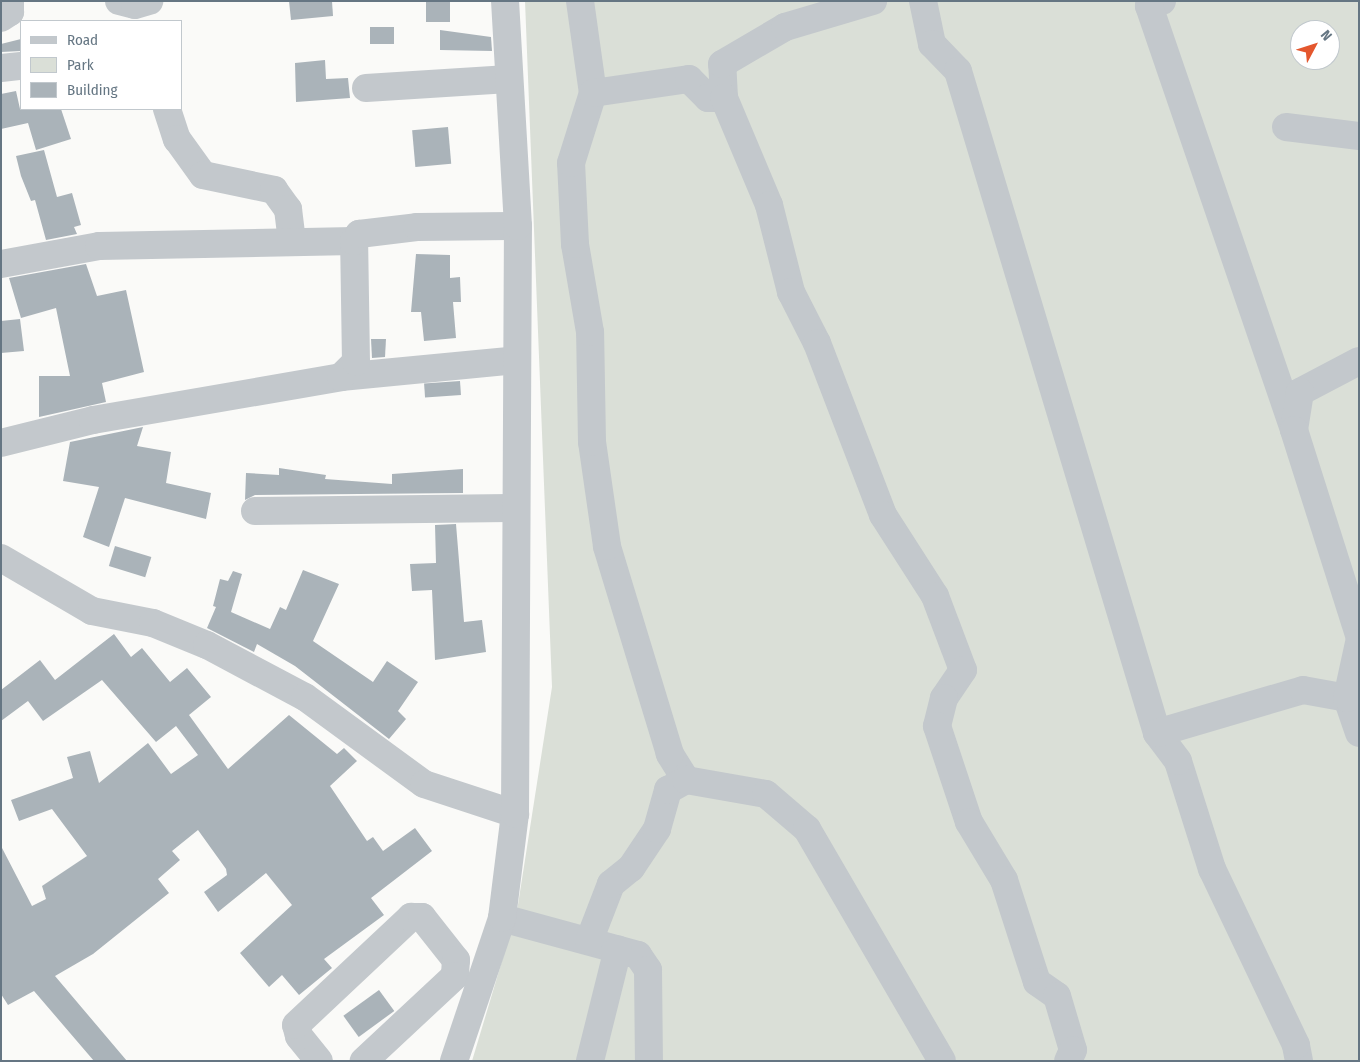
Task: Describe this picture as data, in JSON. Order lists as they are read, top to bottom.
{
  "legend": ["Road", "Park", "Building"],
  "north": "top right"
}
